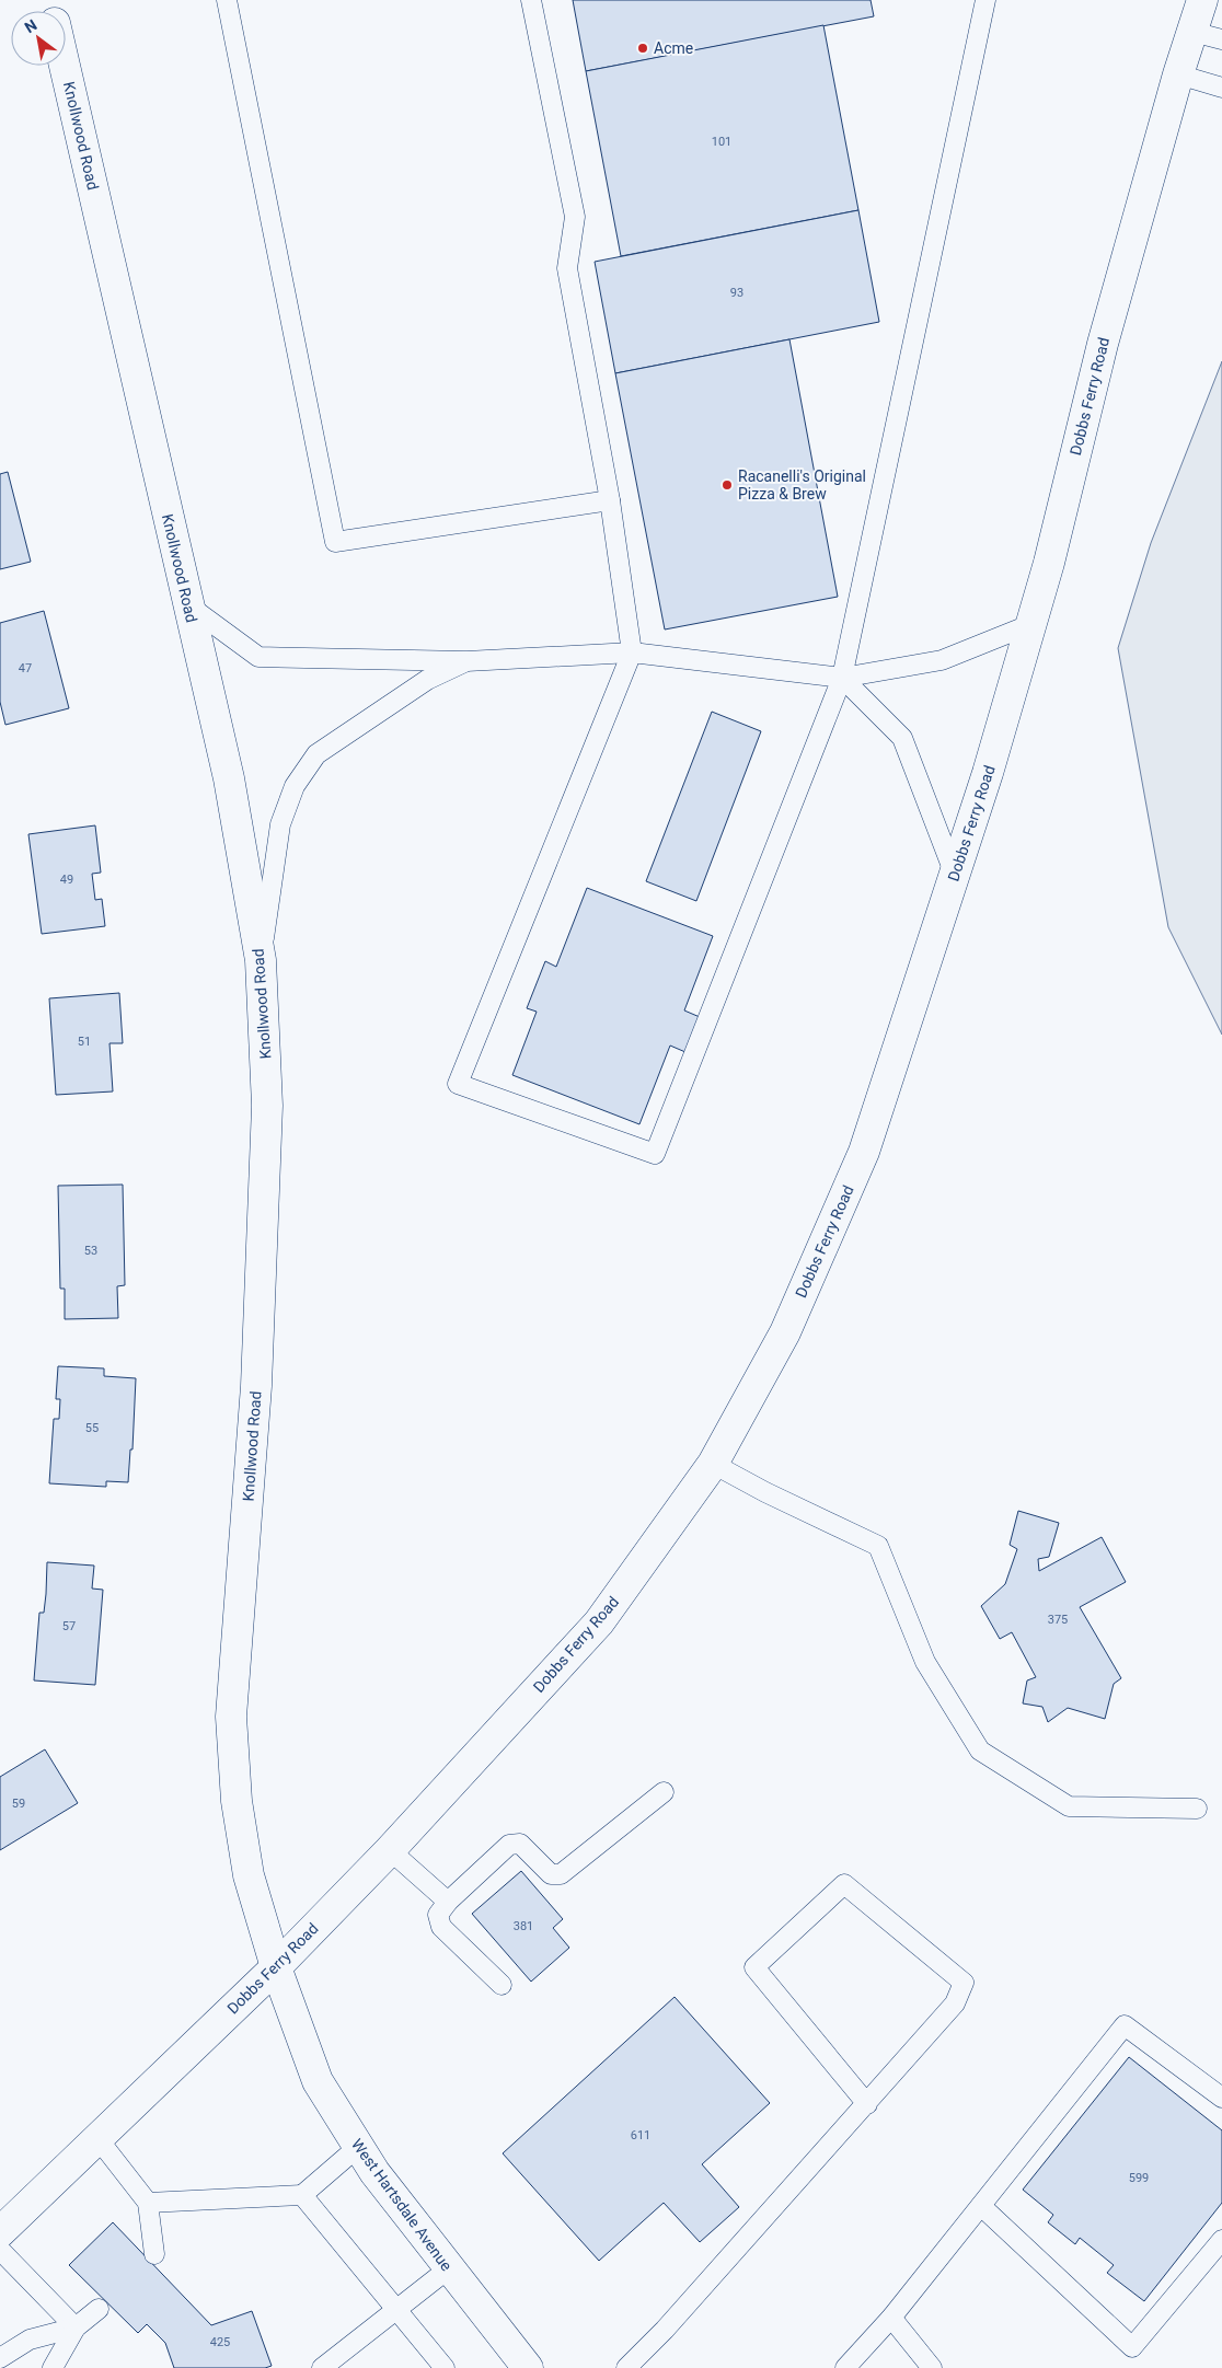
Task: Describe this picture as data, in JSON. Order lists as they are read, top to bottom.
{
  "streets": {
    "main road": ["Knollwood Road", "Dobbs Ferry Road", "West Hartsdale Avenue"]
  },
  "crossings": [
    ["Knollwood Road", "Dobbs Ferry Road"],
    ["Knollwood Road", "West Hartsdale Avenue"],
    ["Dobbs Ferry Road", "West Hartsdale Avenue"]
  ],
  "places": ["Acme", "Racanelli's Original Pizza & Brew"],
  "house_numbers": [
    "101",
    "93",
    "47",
    "49",
    "51",
    "53",
    "55",
    "375",
    "57",
    "59",
    "381",
    "611",
    "599",
    "425"
  ],
  "north": "top left"
}
